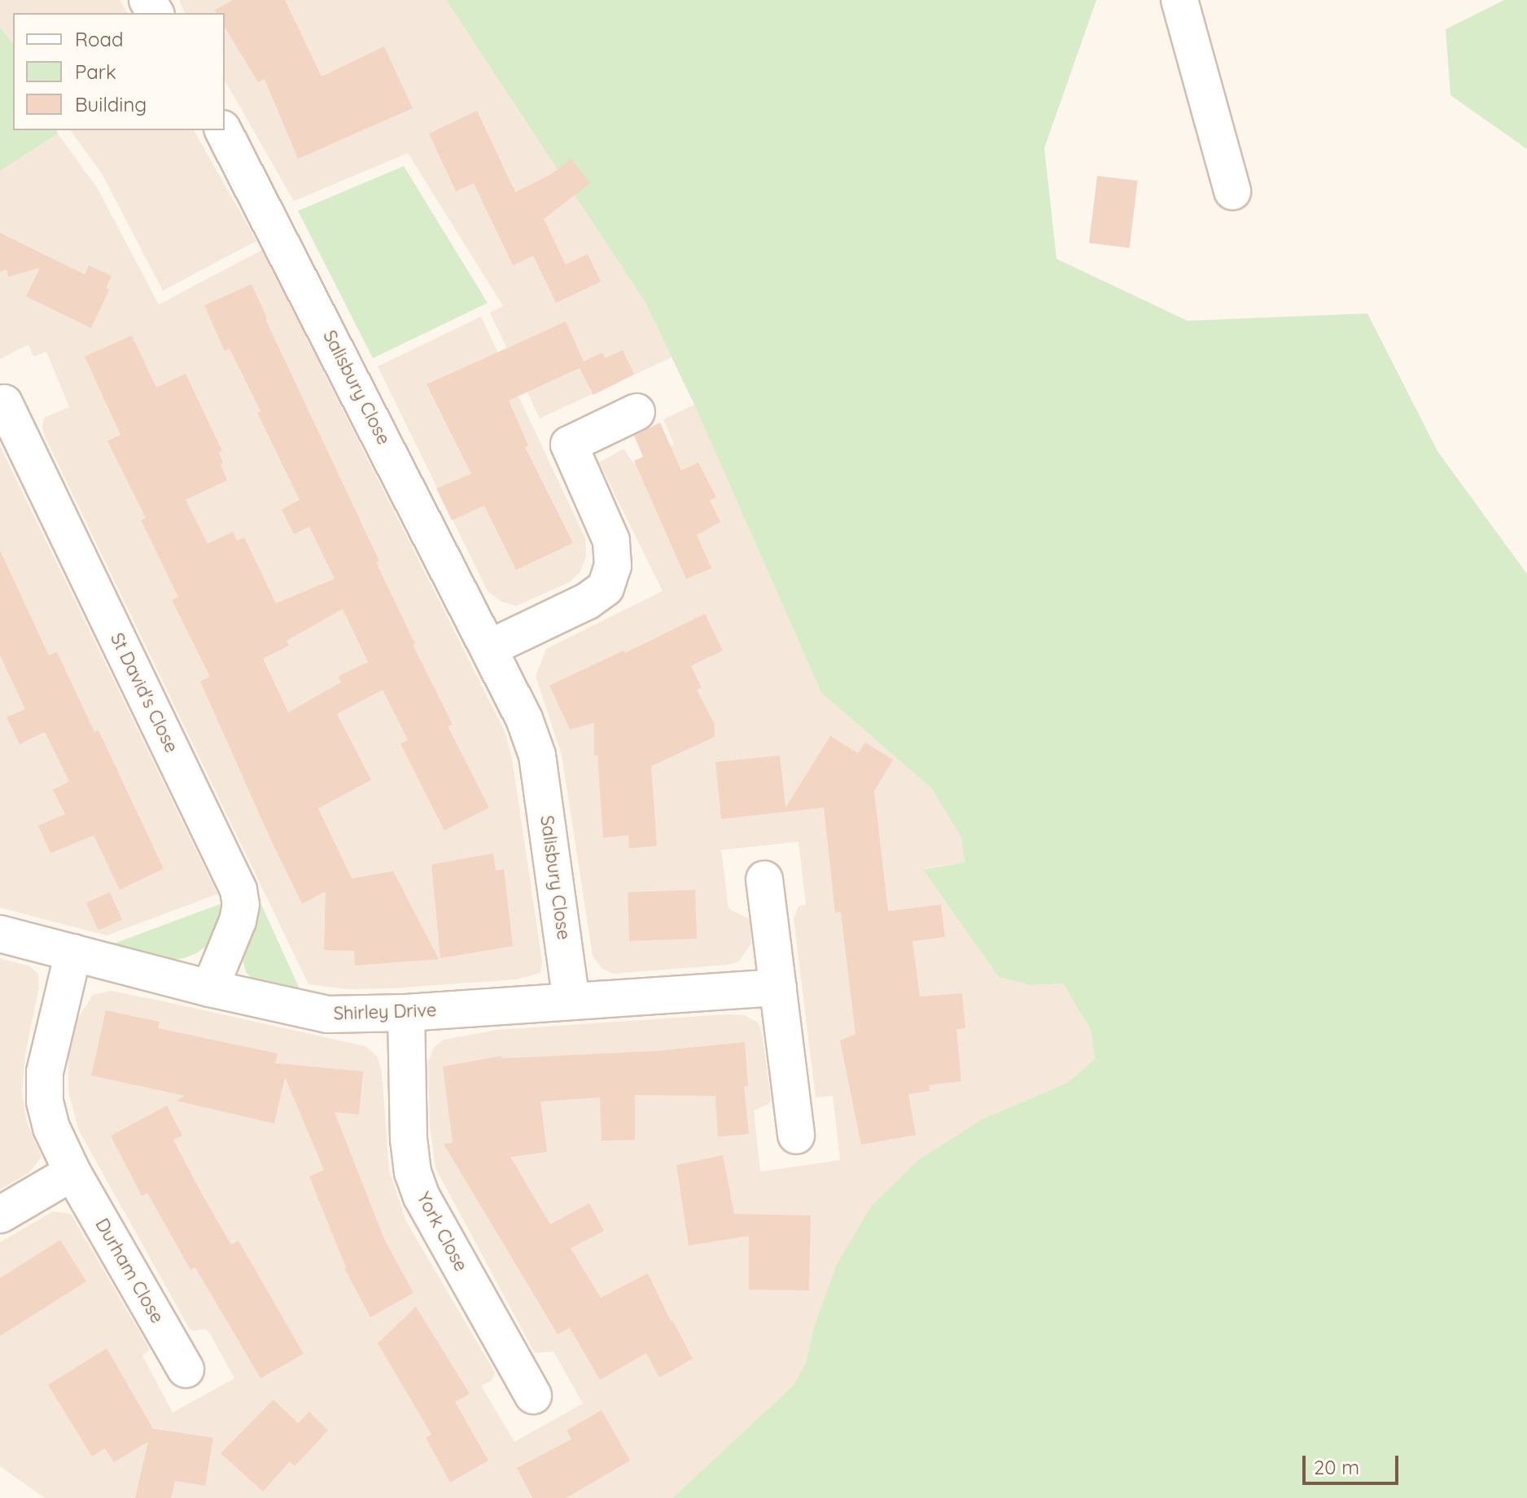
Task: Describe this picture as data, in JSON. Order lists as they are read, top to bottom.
{
  "streets": {
    "street": [
      "Salisbury Close",
      "St David's Close",
      "Shirley Drive",
      "York Close",
      "Durham Close"
    ]
  },
  "crossings": [
    ["Salisbury Close", "Shirley Drive"],
    ["St David's Close", "Shirley Drive"],
    ["Shirley Drive", "York Close"],
    ["Shirley Drive", "Durham Close"]
  ],
  "legend": ["Road", "Park", "Building"],
  "scale_bar": "20 m"
}
